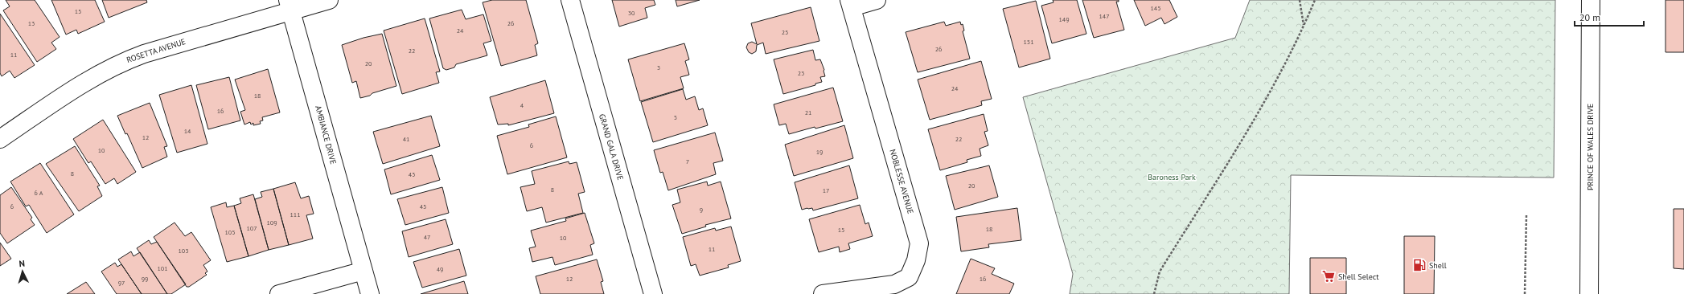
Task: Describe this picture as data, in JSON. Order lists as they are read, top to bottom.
{
  "streets": {
    "street": [
      "ROSETTA AVENUE",
      "AMBIANCE DRIVE",
      "GRAND GALA DRIVE",
      "PRINCE OF WALES DRIVE",
      "NOBLESSE AVENUE"
    ]
  },
  "crossings": [
    ["ROSETTA AVENUE", "AMBIANCE DRIVE"]
  ],
  "parks": ["Baroness Park"],
  "places": {
    "fuel station": ["Shell"],
    "supermarket": ["Shell Select"]
  },
  "house_numbers": [
    "145",
    "15",
    "30",
    "147",
    "149",
    "13",
    "26",
    "24",
    "25",
    "151",
    "26",
    "22",
    "11",
    "20",
    "3",
    "23",
    "24",
    "18",
    "4",
    "16",
    "21",
    "5",
    "14",
    "12",
    "41",
    "22",
    "6",
    "10",
    "19",
    "7",
    "8",
    "43",
    "20",
    "8",
    "17",
    "6 A",
    "6",
    "45",
    "9",
    "111",
    "109",
    "107",
    "18",
    "15",
    "105",
    "47",
    "10",
    "11",
    "103",
    "101",
    "49",
    "99",
    "12",
    "16",
    "97"
  ],
  "scale_bar": "20 m",
  "north": "top"
}
